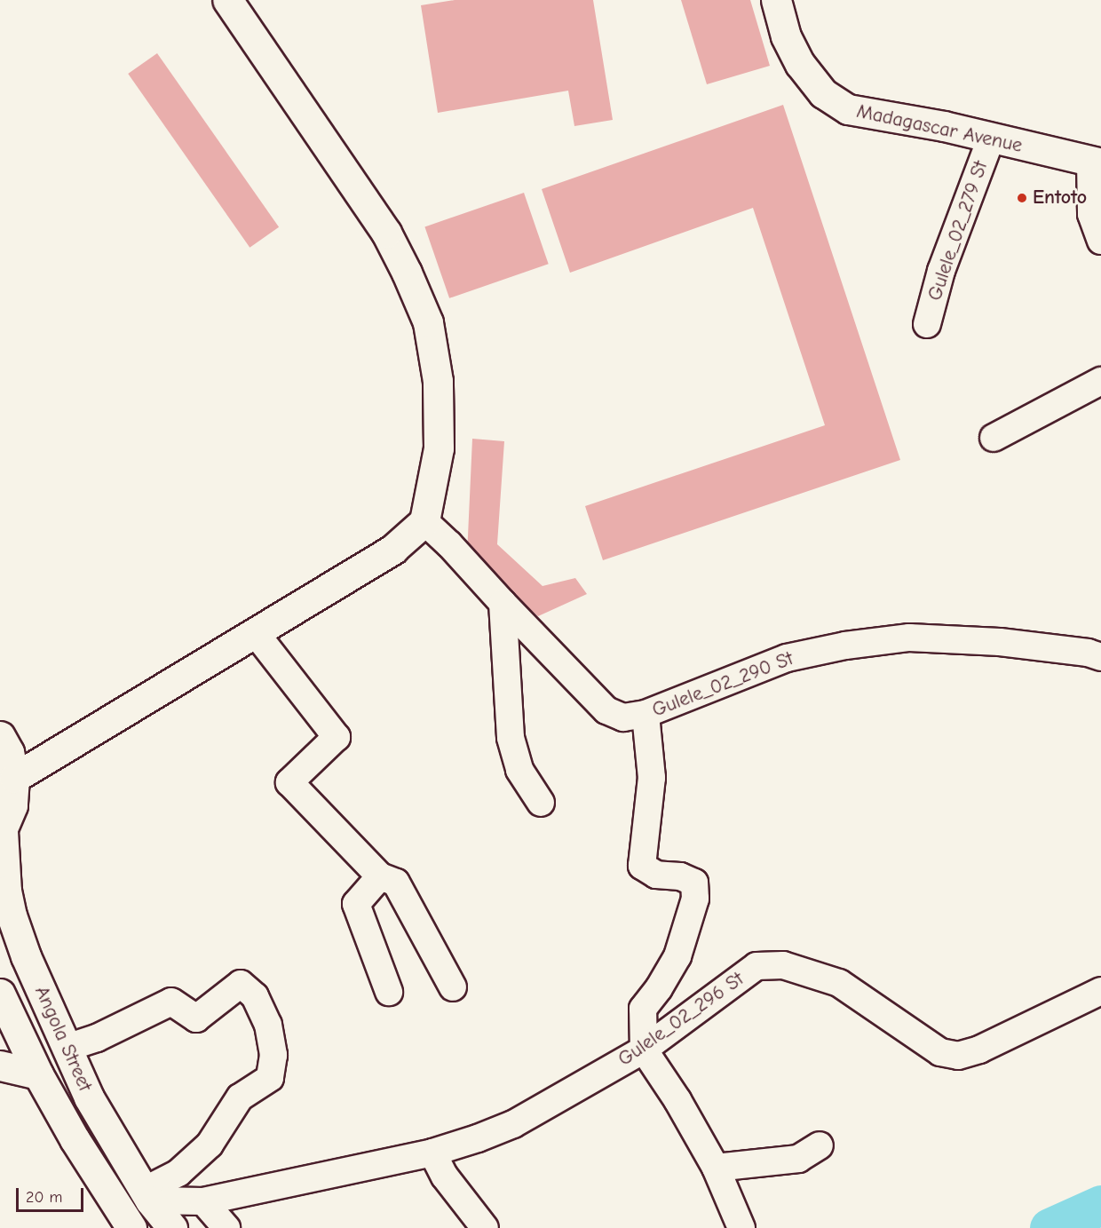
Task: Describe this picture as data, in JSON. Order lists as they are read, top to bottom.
{
  "streets": {
    "main road": ["Madagascar Avenue", "Angola Street"],
    "street": ["Gulele_02_279 St", "Gulele_02_290 St", "Gulele_02_296 St"]
  },
  "crossings": [
    ["Madagascar Avenue", "Gulele_02_279 St"],
    ["Gulele_02_296 St", "Angola Street"]
  ],
  "places": ["Entoto"],
  "scale_bar": "20 m"
}
